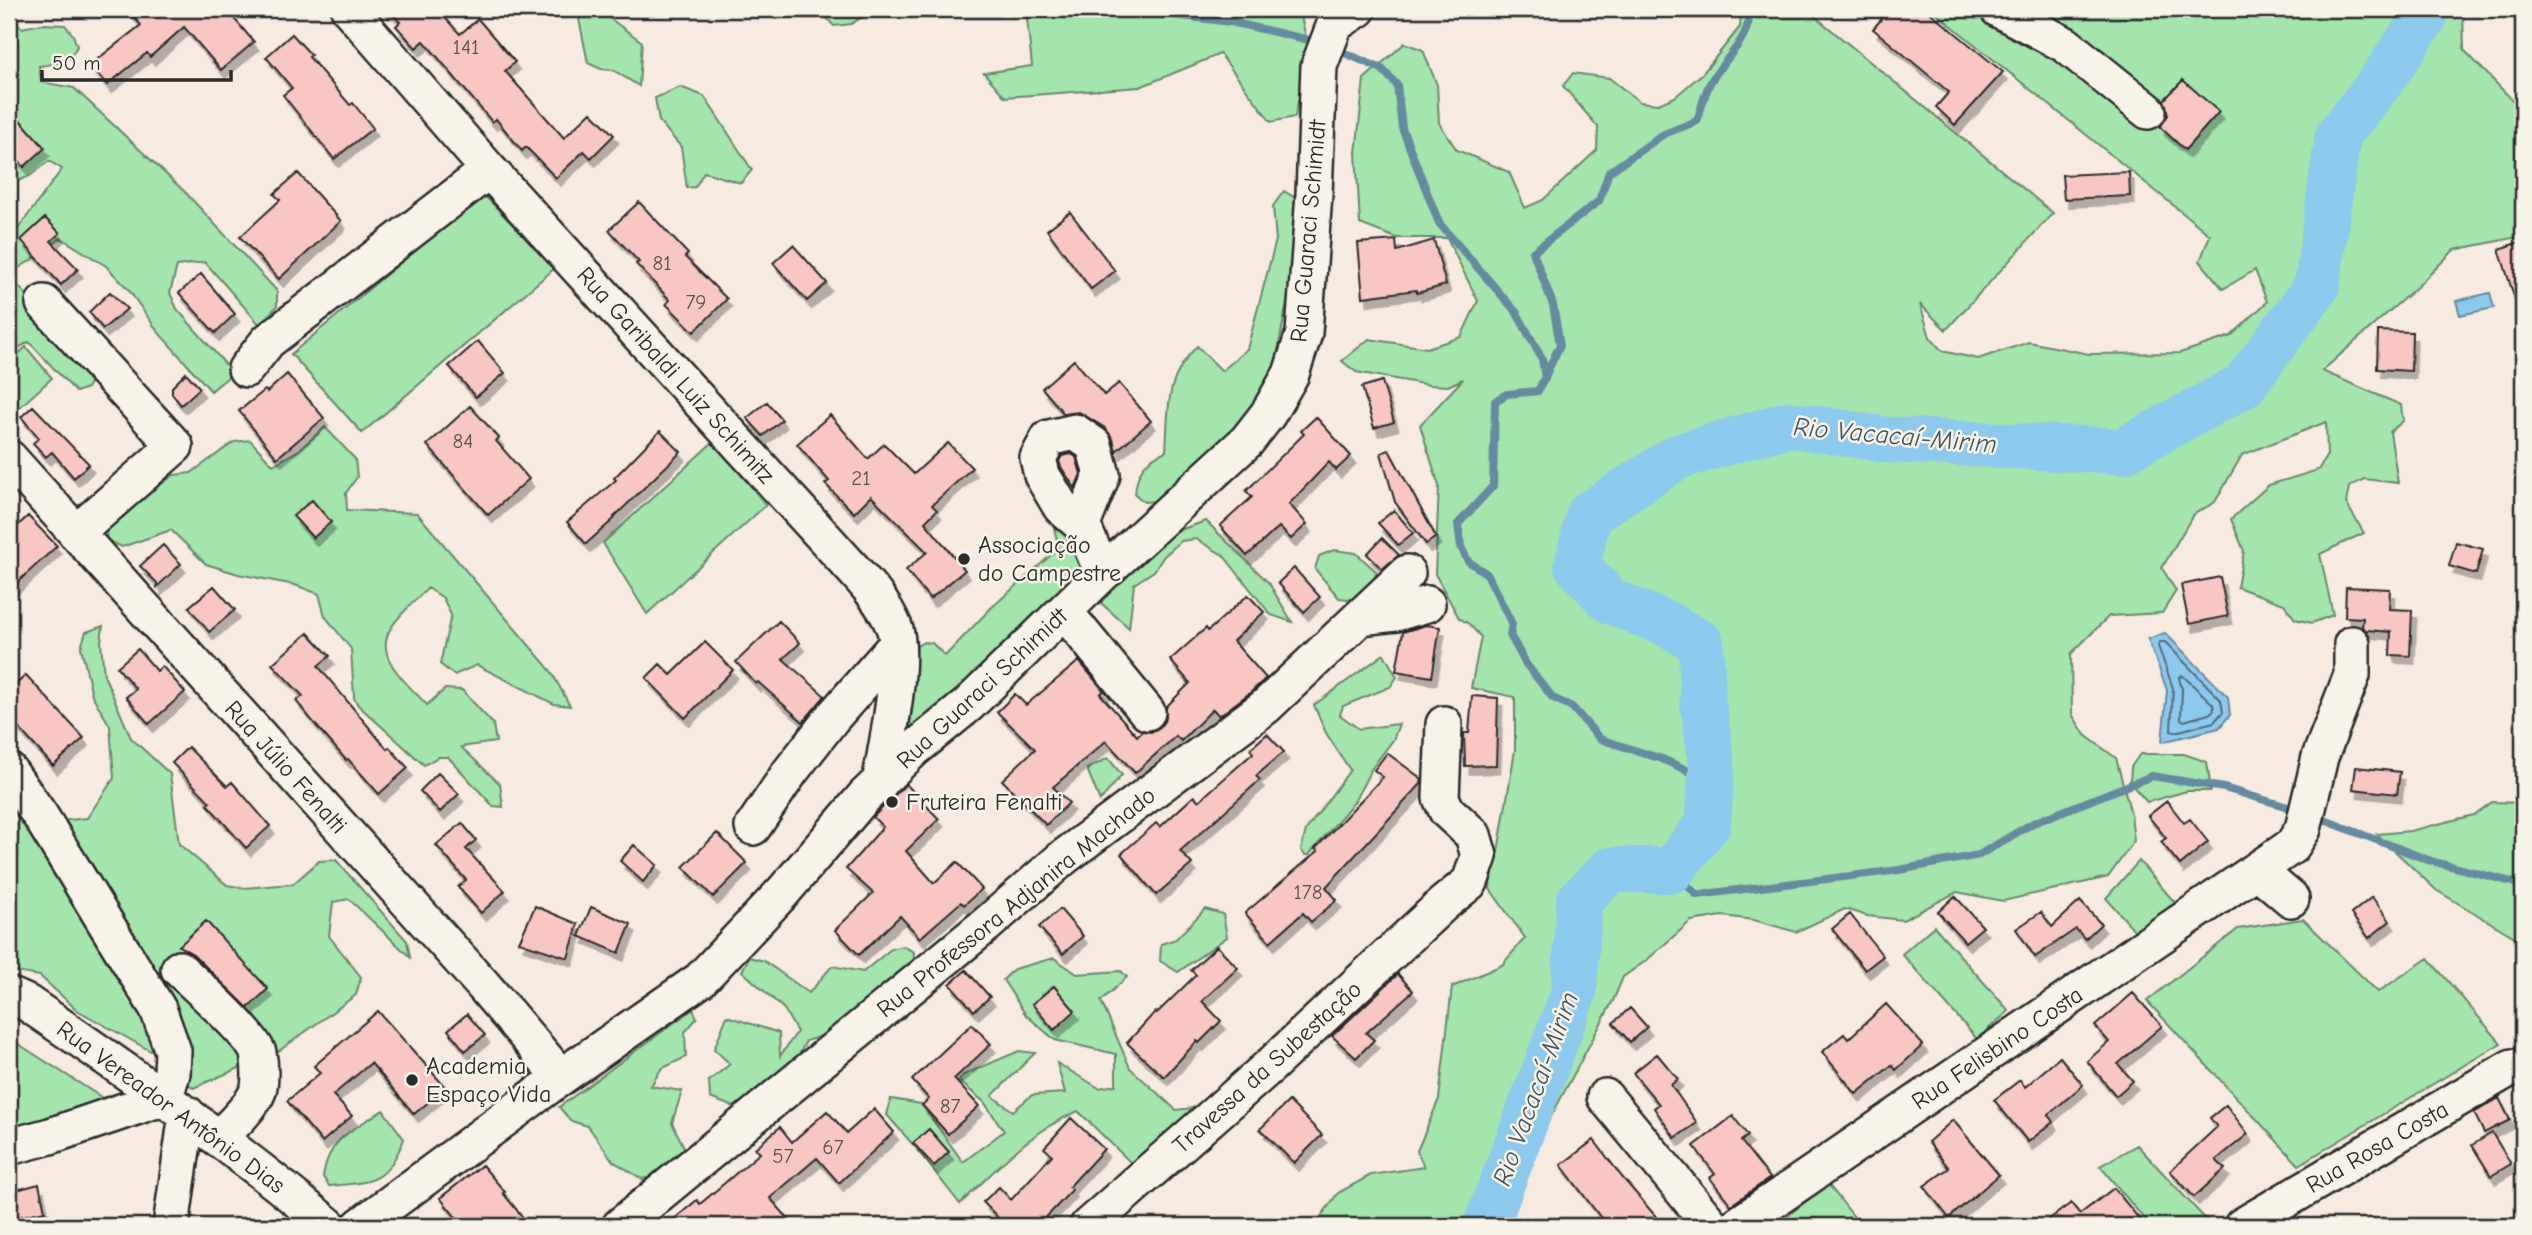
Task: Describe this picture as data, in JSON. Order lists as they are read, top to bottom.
{
  "streets": {
    "street": [
      "Rua Guaraci Schimidt",
      "Rua Garibaldi Luiz Schimitz",
      "Rua Júlio Fenalti",
      "Rua Professora Adjanira Machado",
      "Rua Felisbino Costa",
      "Travessa da Subestação",
      "Rua Vereador Antônio Dias",
      "Rua Rosa Costa"
    ]
  },
  "crossings": [
    ["Rua Guaraci Schimidt", "Rua Garibaldi Luiz Schimitz"],
    ["Rua Guaraci Schimidt", "Rua Júlio Fenalti"]
  ],
  "water": ["Rio Vacacaí-Mirim"],
  "places": ["Associação do Campestre", "Fruteira Fenalti", "Academia Espaço Vida"],
  "house_numbers": [
    "141",
    "81",
    "79",
    "84",
    "21",
    "178",
    "87",
    "67",
    "57"
  ],
  "scale_bar": "50 m"
}
